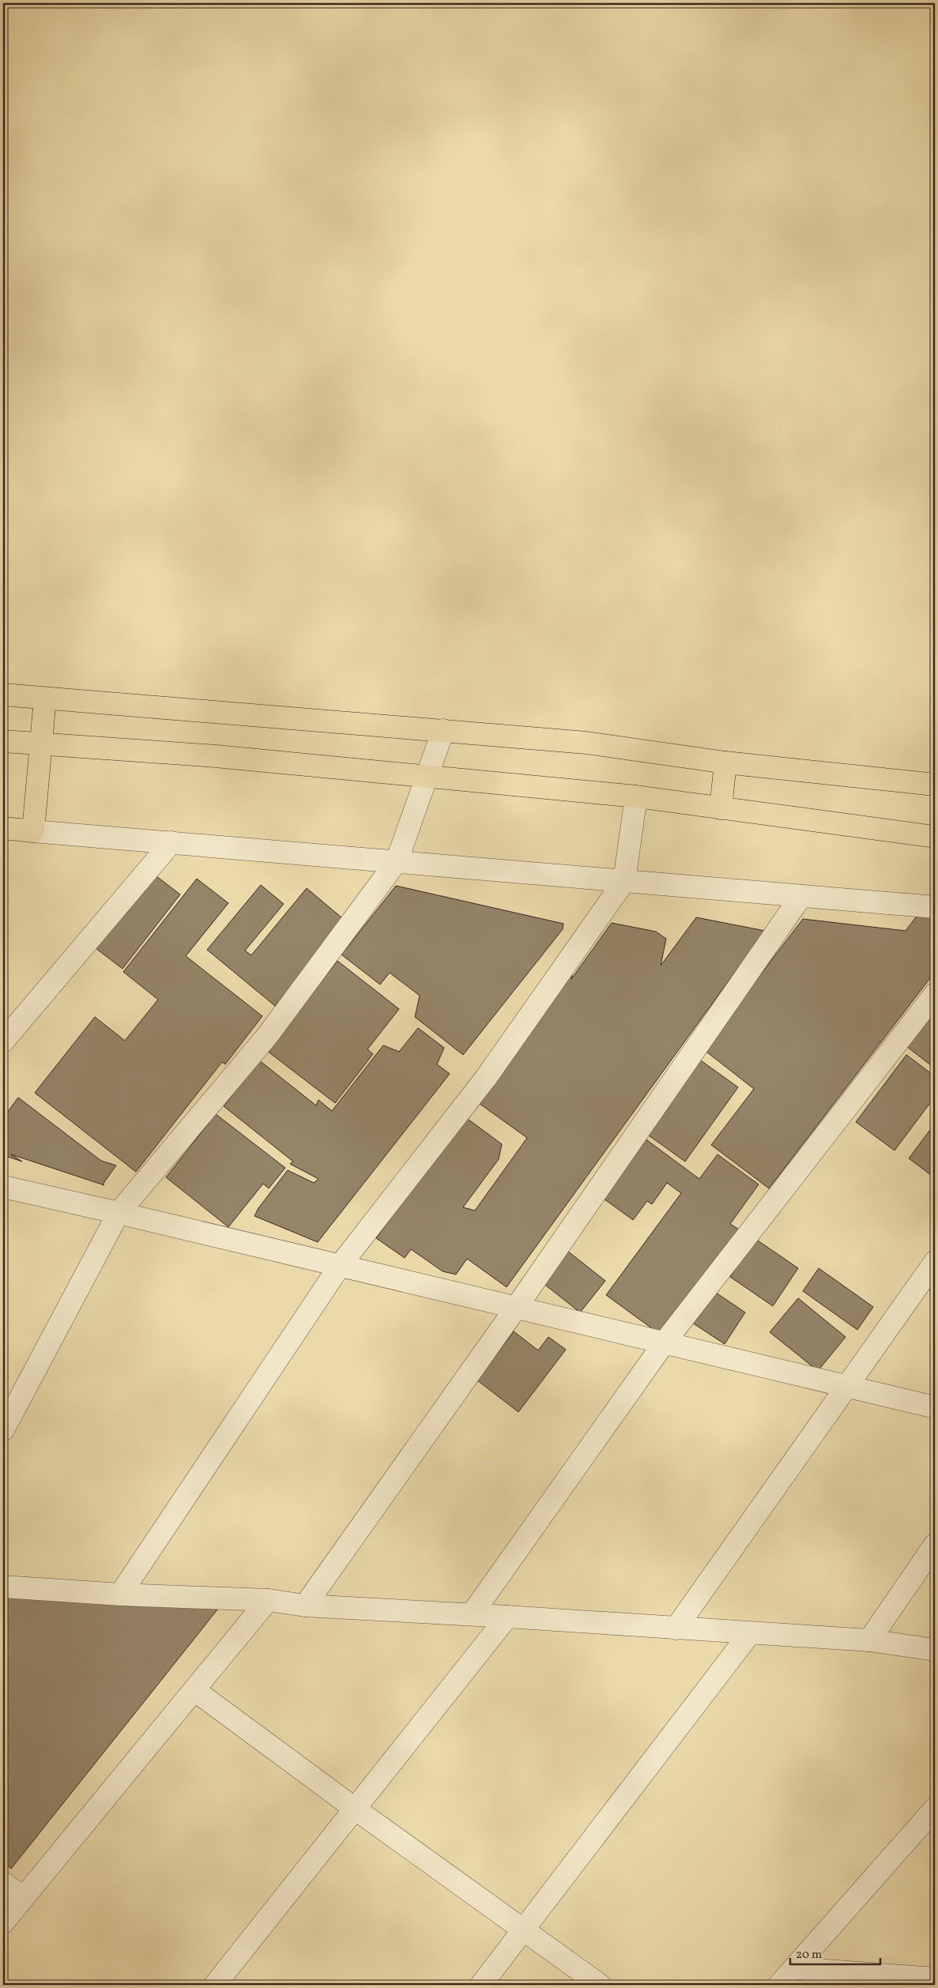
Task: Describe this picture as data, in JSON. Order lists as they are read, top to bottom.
{
  "scale_bar": "20 m"
}
